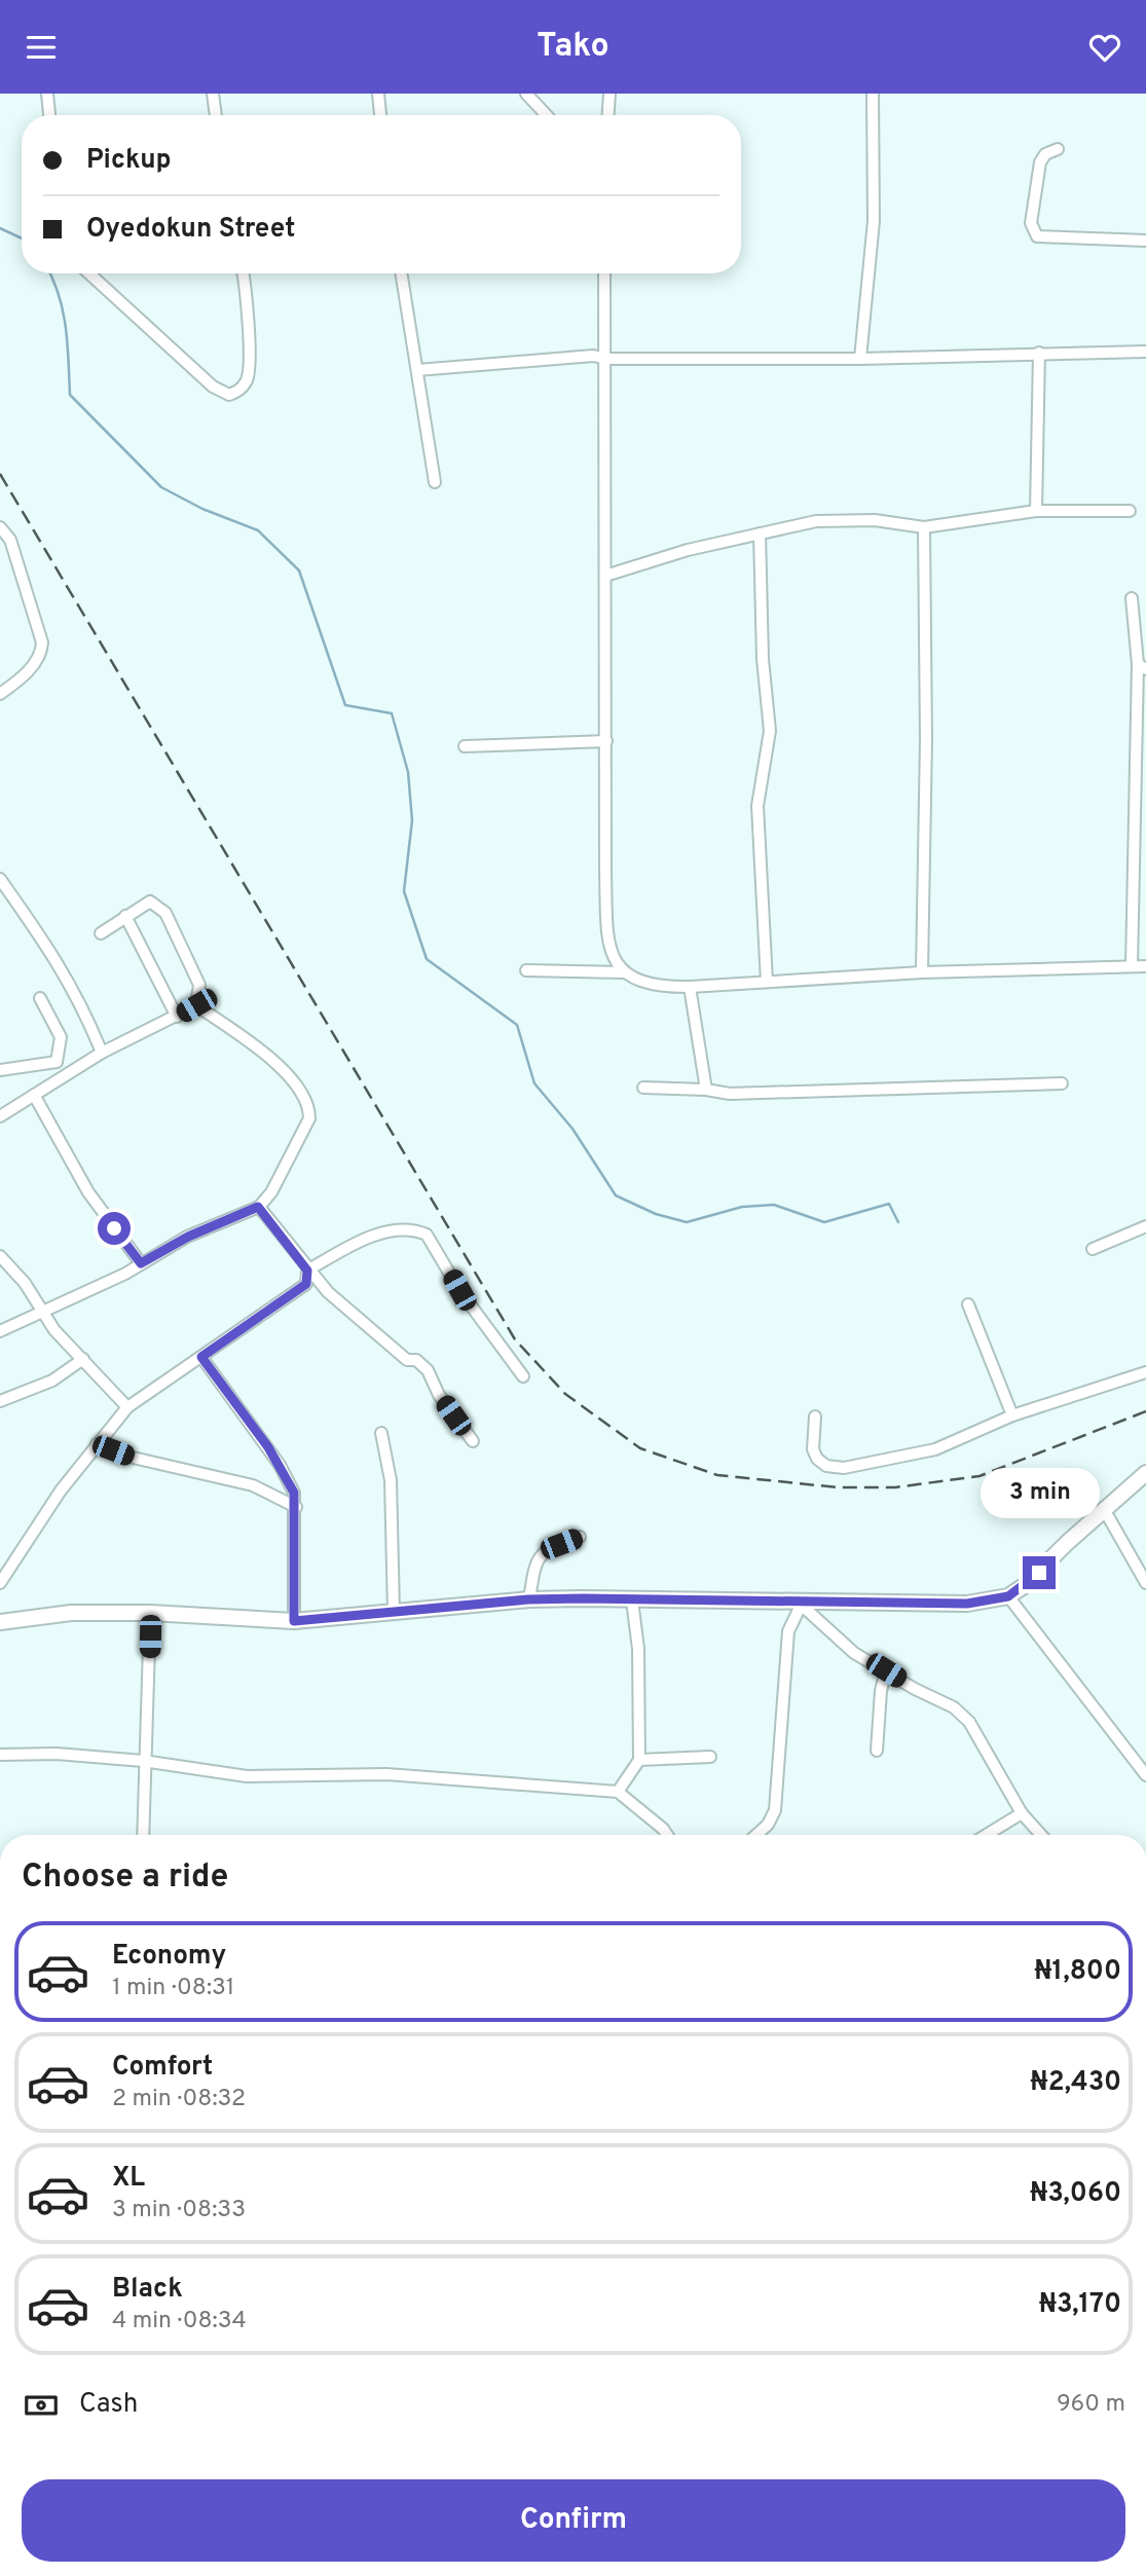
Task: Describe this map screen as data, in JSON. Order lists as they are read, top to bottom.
{
  "page": {
    "header": "Tako",
    "banner": ["Pickup", "Oyedokun Street"],
    "bubble": "3 min",
    "heading": "Choose a ride",
    "list": [
      {
        "name": "Economy",
        "note": "1 min · 08:31",
        "value": "₦1,800"
      },
      {
        "name": "Comfort",
        "note": "2 min · 08:32",
        "value": "₦2,430"
      },
      {
        "name": "XL",
        "note": "3 min · 08:33",
        "value": "₦3,060"
      },
      {
        "name": "Black",
        "note": "4 min · 08:34",
        "value": "₦3,170"
      }
    ],
    "pay": ["Cash", "960 m"],
    "buttons": "Confirm"
  }
}
